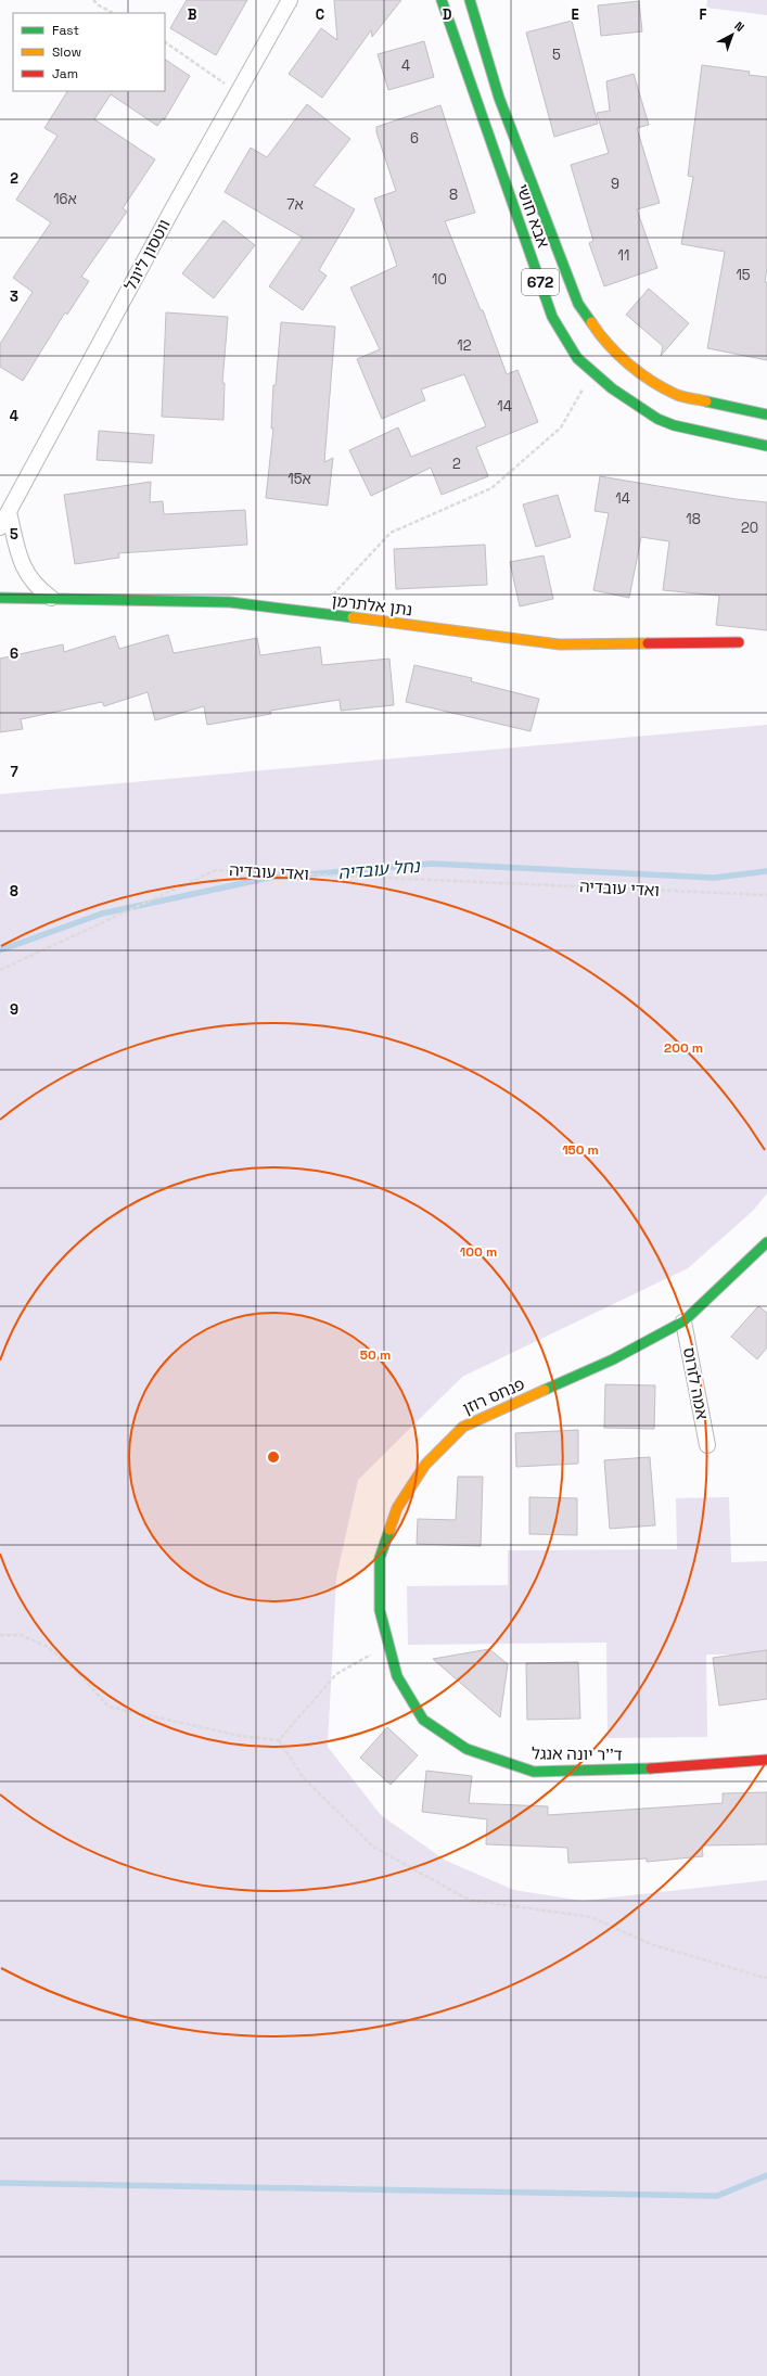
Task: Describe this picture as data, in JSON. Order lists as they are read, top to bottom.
{
  "streets": {
    "street": [
      "אבא חושי",
      "ווטסון ליונל",
      "672",
      "נתן אלתרמן",
      "אמה לזרוס",
      "פנחס רוזן",
      "ד''ר יונה אנגל"
    ],
    "path": ["ואדי עובדיה"]
  },
  "crossings": [
    ["אמה לזרוס", "פנחס רוזן"],
    ["פנחס רוזן", "ד''ר יונה אנגל"]
  ],
  "water": ["נחל עובדיה"],
  "house_numbers": [
    "5",
    "4",
    "6",
    "9",
    "8",
    "16א",
    "7א",
    "11",
    "15",
    "10",
    "12",
    "14",
    "2",
    "15א",
    "14",
    "18",
    "20"
  ],
  "legend": ["Fast", "Slow", "Jam"],
  "north": "top right",
  "grid": {
    "columns": [
      "B",
      "C",
      "D",
      "E",
      "F"
    ],
    "rows": [
      "2",
      "3",
      "4",
      "5",
      "6",
      "7",
      "8",
      "9"
    ]
  },
  "rings": [
    "200 m",
    "150 m",
    "100 m",
    "50 m"
  ]
}
